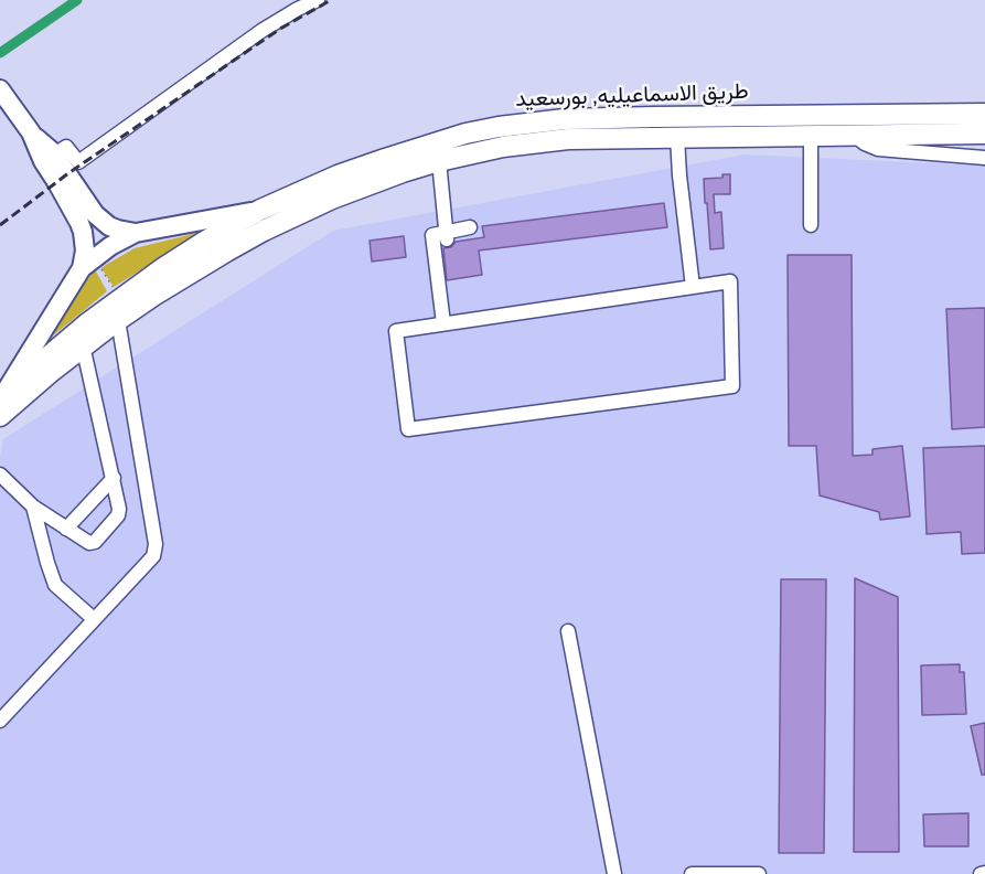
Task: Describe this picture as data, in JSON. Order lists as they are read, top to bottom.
{
  "streets": {
    "highway": ["طريق الاسماعيليه, بورسعيد"]
  }
}
